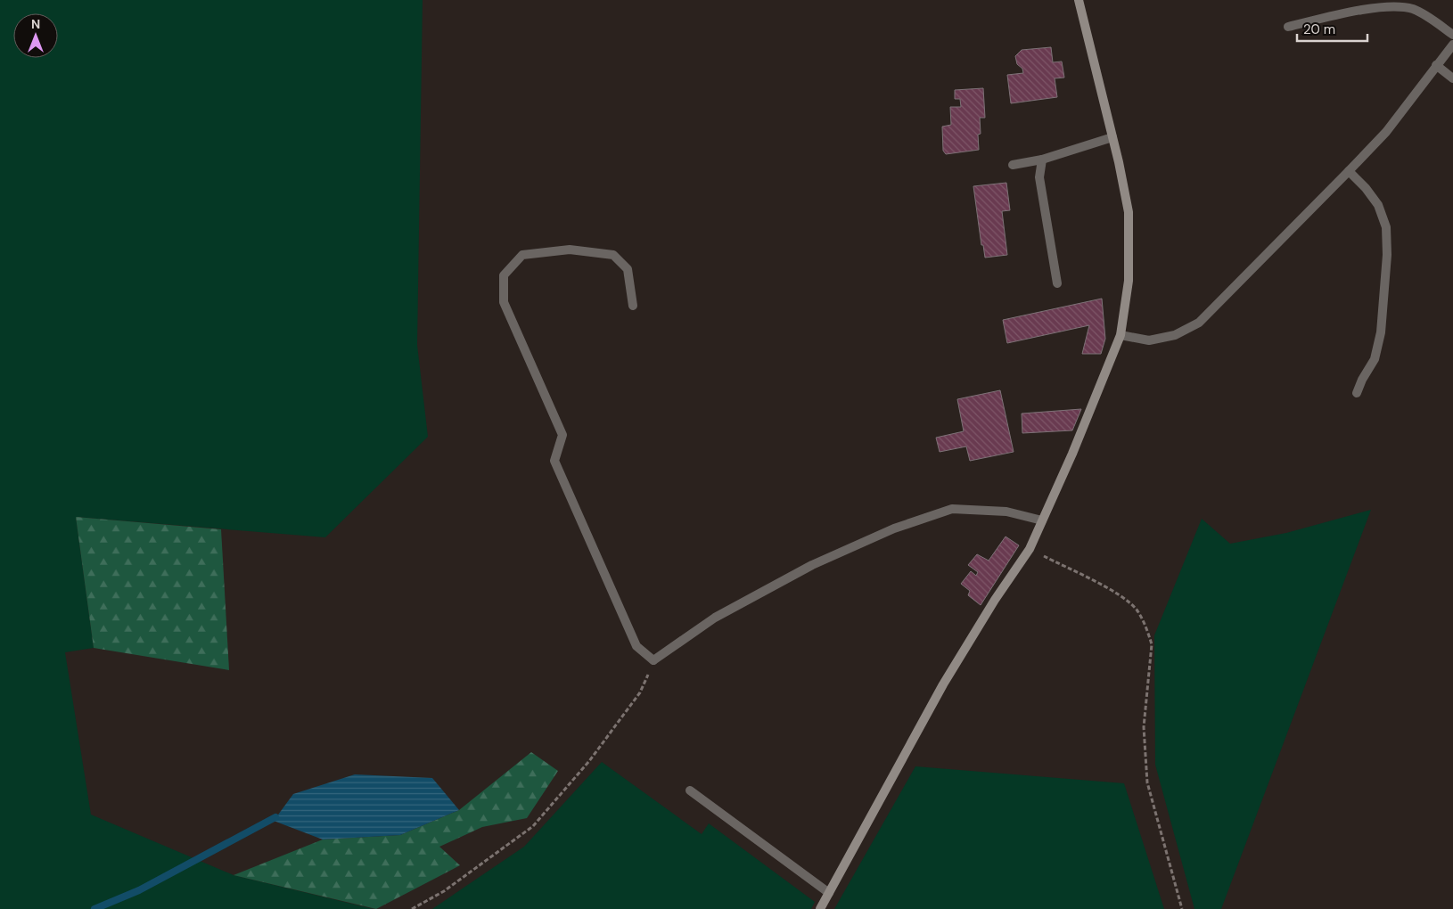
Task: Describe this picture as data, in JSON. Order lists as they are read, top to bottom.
{
  "scale_bar": "20 m",
  "north": "top"
}
